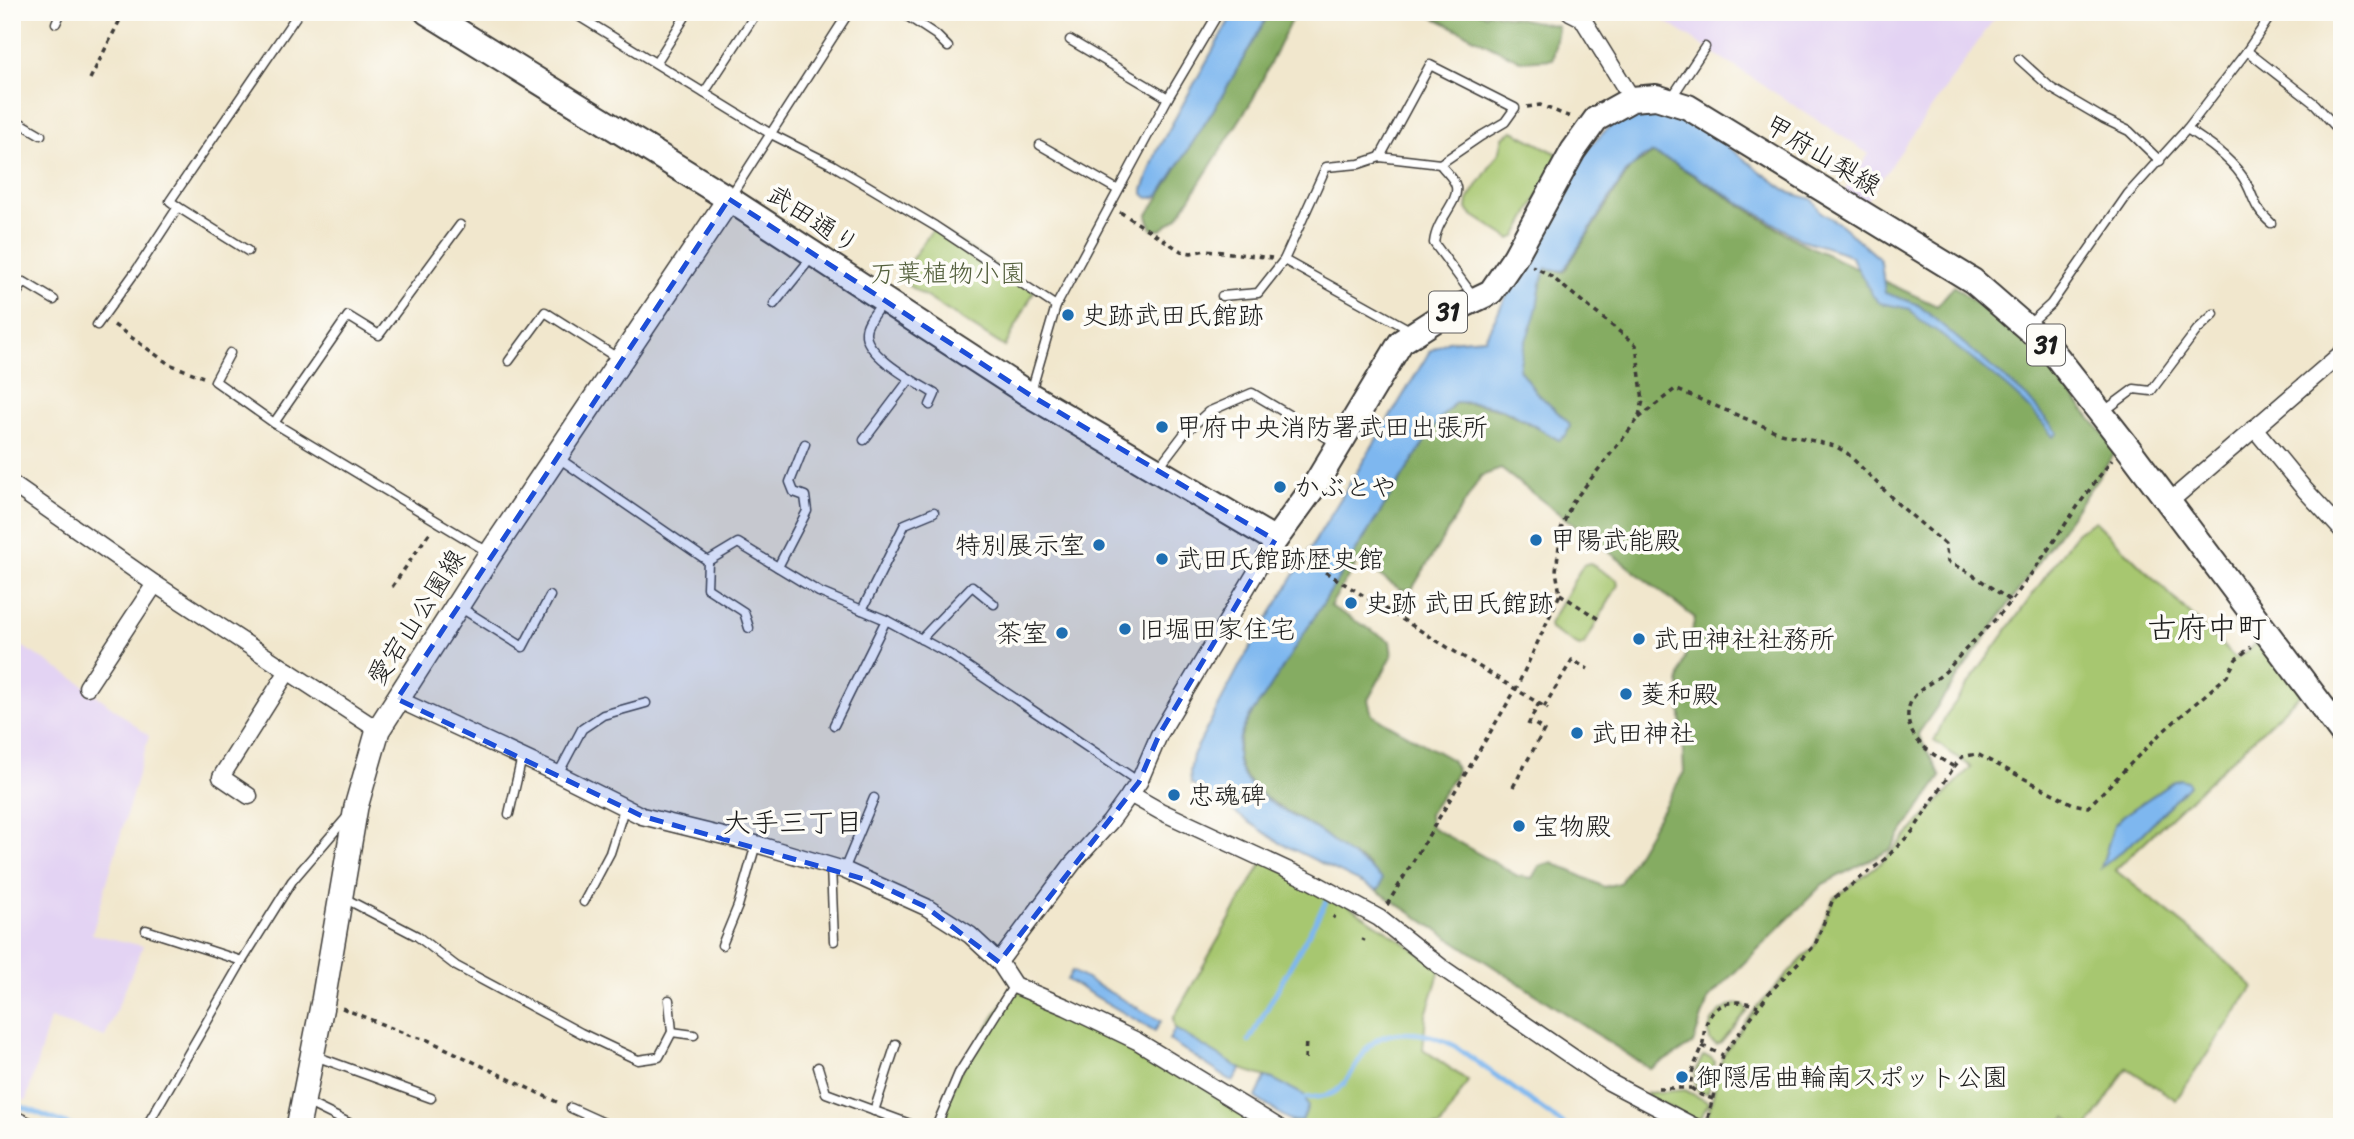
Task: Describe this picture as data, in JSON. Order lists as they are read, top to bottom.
{
  "streets": {
    "main road": [
      "甲府山梨線",
      "武田通り",
      "31",
      "愛宕山公園線"
    ]
  },
  "crossings": [
    ["甲府山梨線", "武田通り"],
    ["武田通り", "愛宕山公園線"]
  ],
  "districts": ["古府中町", "大手三丁目"],
  "parks": ["万葉植物小園"],
  "places": [
    "史跡武田氏館跡",
    "甲府中央消防署武田出張所",
    "かぶとや",
    "甲陽武能殿",
    "特別展示室",
    "武田氏館跡歴史館",
    "史跡 武田氏館跡",
    "旧堀田家住宅",
    "茶室",
    "武田神社社務所",
    "菱和殿",
    "武田神社",
    "忠魂碑",
    "宝物殿",
    "御隠居曲輪南スポット公園"
  ]
}
